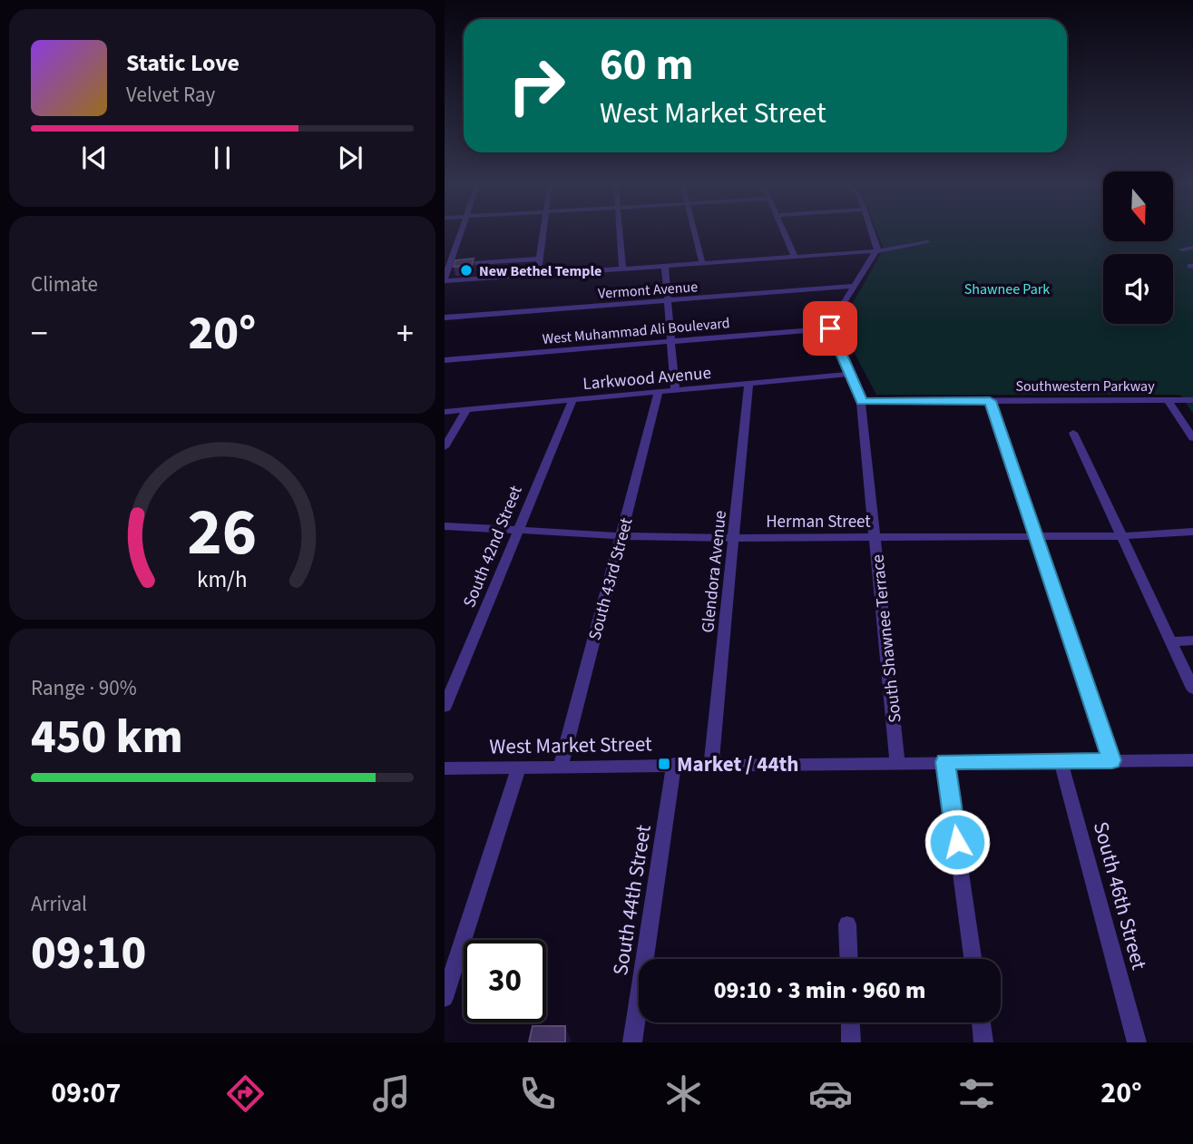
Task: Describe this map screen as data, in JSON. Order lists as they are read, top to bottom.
{
  "streets": {
    "street": [
      "Vermont Avenue",
      "West Muhammad Ali Boulevard",
      "Larkwood Avenue",
      "Southwestern Parkway",
      "Herman Street",
      "South 42nd Street",
      "Glendora Avenue",
      "South 43rd Street",
      "South Shawnee Terrace",
      "West Market Street",
      "South 46th Street",
      "South 44th Street"
    ]
  },
  "crossings": [
    ["Larkwood Avenue", "South 42nd Street"],
    ["Larkwood Avenue", "Glendora Avenue"],
    ["Larkwood Avenue", "South 43rd Street"],
    ["Southwestern Parkway", "South Shawnee Terrace"],
    ["Herman Street", "South 42nd Street"],
    ["Herman Street", "Glendora Avenue"],
    ["Herman Street", "South 43rd Street"],
    ["Herman Street", "South Shawnee Terrace"],
    ["Glendora Avenue", "West Market Street"],
    ["South 43rd Street", "West Market Street"],
    ["South Shawnee Terrace", "West Market Street"],
    ["West Market Street", "South 46th Street"],
    ["West Market Street", "South 44th Street"]
  ],
  "parks": ["Shawnee Park"],
  "places": {
    "other": ["New Bethel Temple"],
    "transit": ["Market / 44th"]
  },
  "north": "bottom",
  "page": {
    "turn": ["60 m", "West Market Street"],
    "song": ["Static Love", "Velvet Ray"],
    "tile": [
      "Climate",
      ["Range · 90%", "450 km"],
      ["Arrival", "09:10"]
    ],
    "heat": ["−", "20°", "+"],
    "limit": "30",
    "trip": "09:10 · 3 min · 960 m",
    "tabs": ["09:07", "20°"],
    "gauge": ["26", "km/h"]
  }
}
